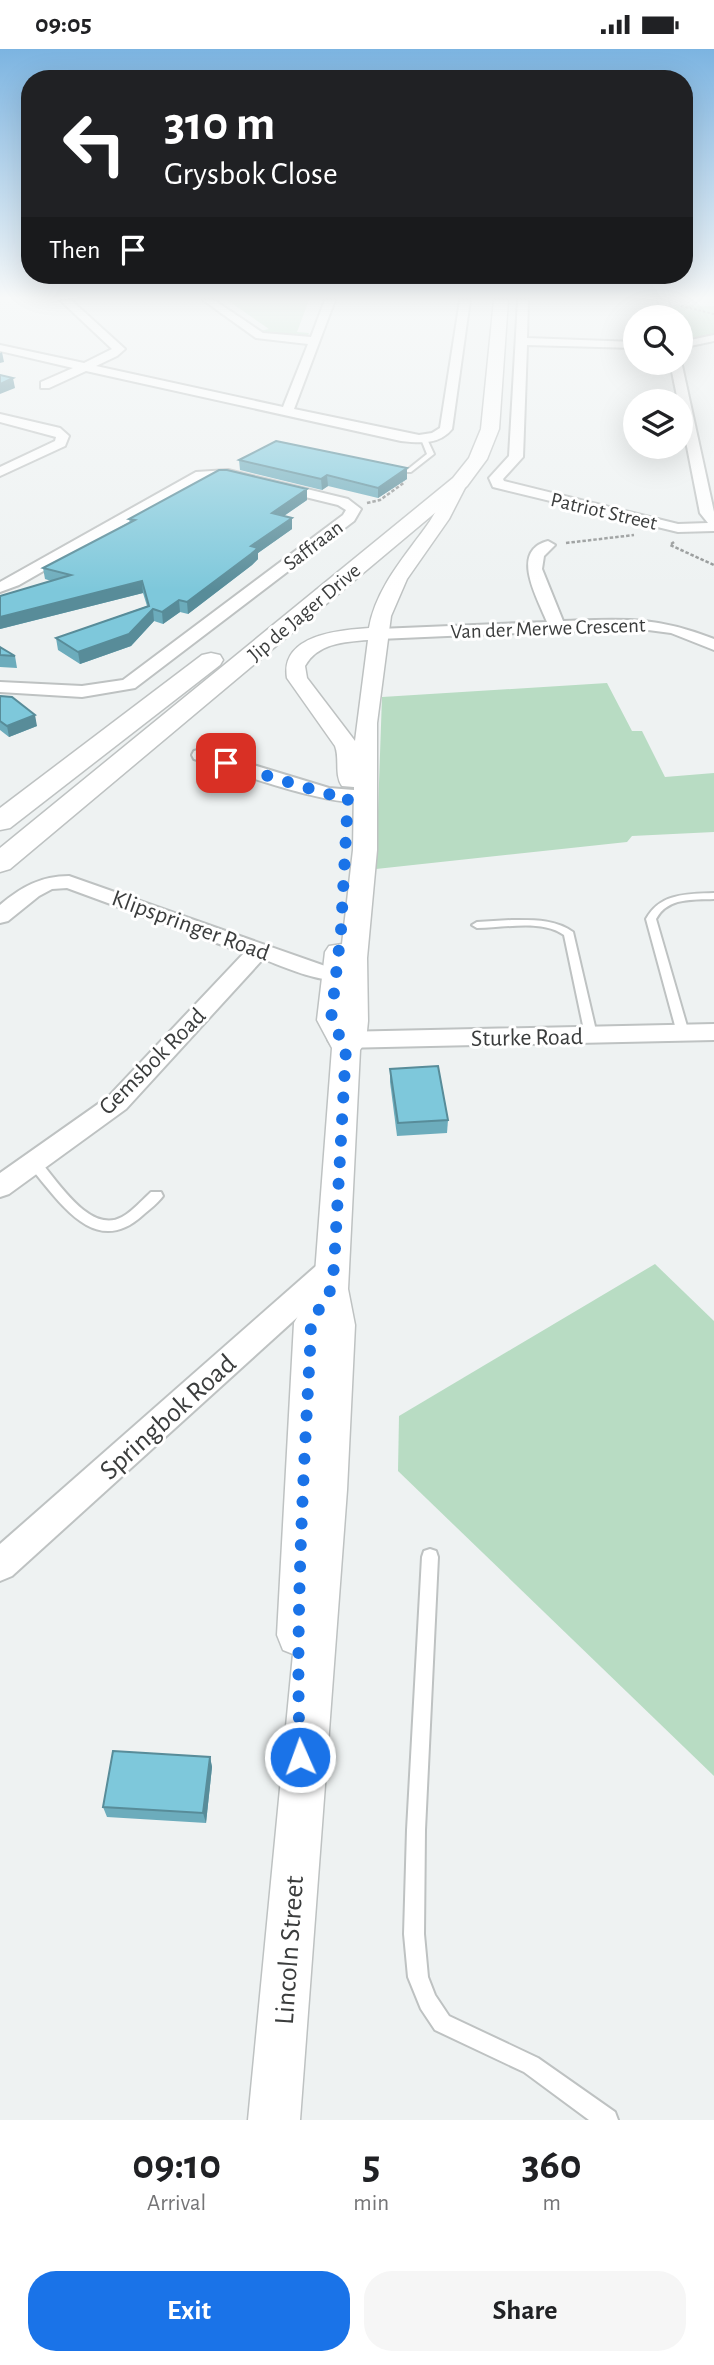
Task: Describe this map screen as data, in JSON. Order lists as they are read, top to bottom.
{
  "streets": {
    "main road": ["Jip de Jager Drive"],
    "street": [
      "Patriot Street",
      "Saffraan",
      "Van der Merwe Crescent",
      "Klipspringer Road",
      "Sturke Road",
      "Gemsbok Road",
      "Springbok Road",
      "Lincoln Street"
    ]
  },
  "crossings": [
    ["Klipspringer Road", "Gemsbok Road"],
    ["Klipspringer Road", "Lincoln Street"],
    ["Sturke Road", "Lincoln Street"],
    ["Springbok Road", "Lincoln Street"]
  ],
  "page": {
    "status": "09:05",
    "turn": ["310 m", "Grysbok Close"],
    "then": "Then",
    "eta": [
      "09:10",
      "Arrival",
      "5",
      "min",
      "360",
      "m"
    ],
    "buttons": ["Exit", "Share"]
  }
}
